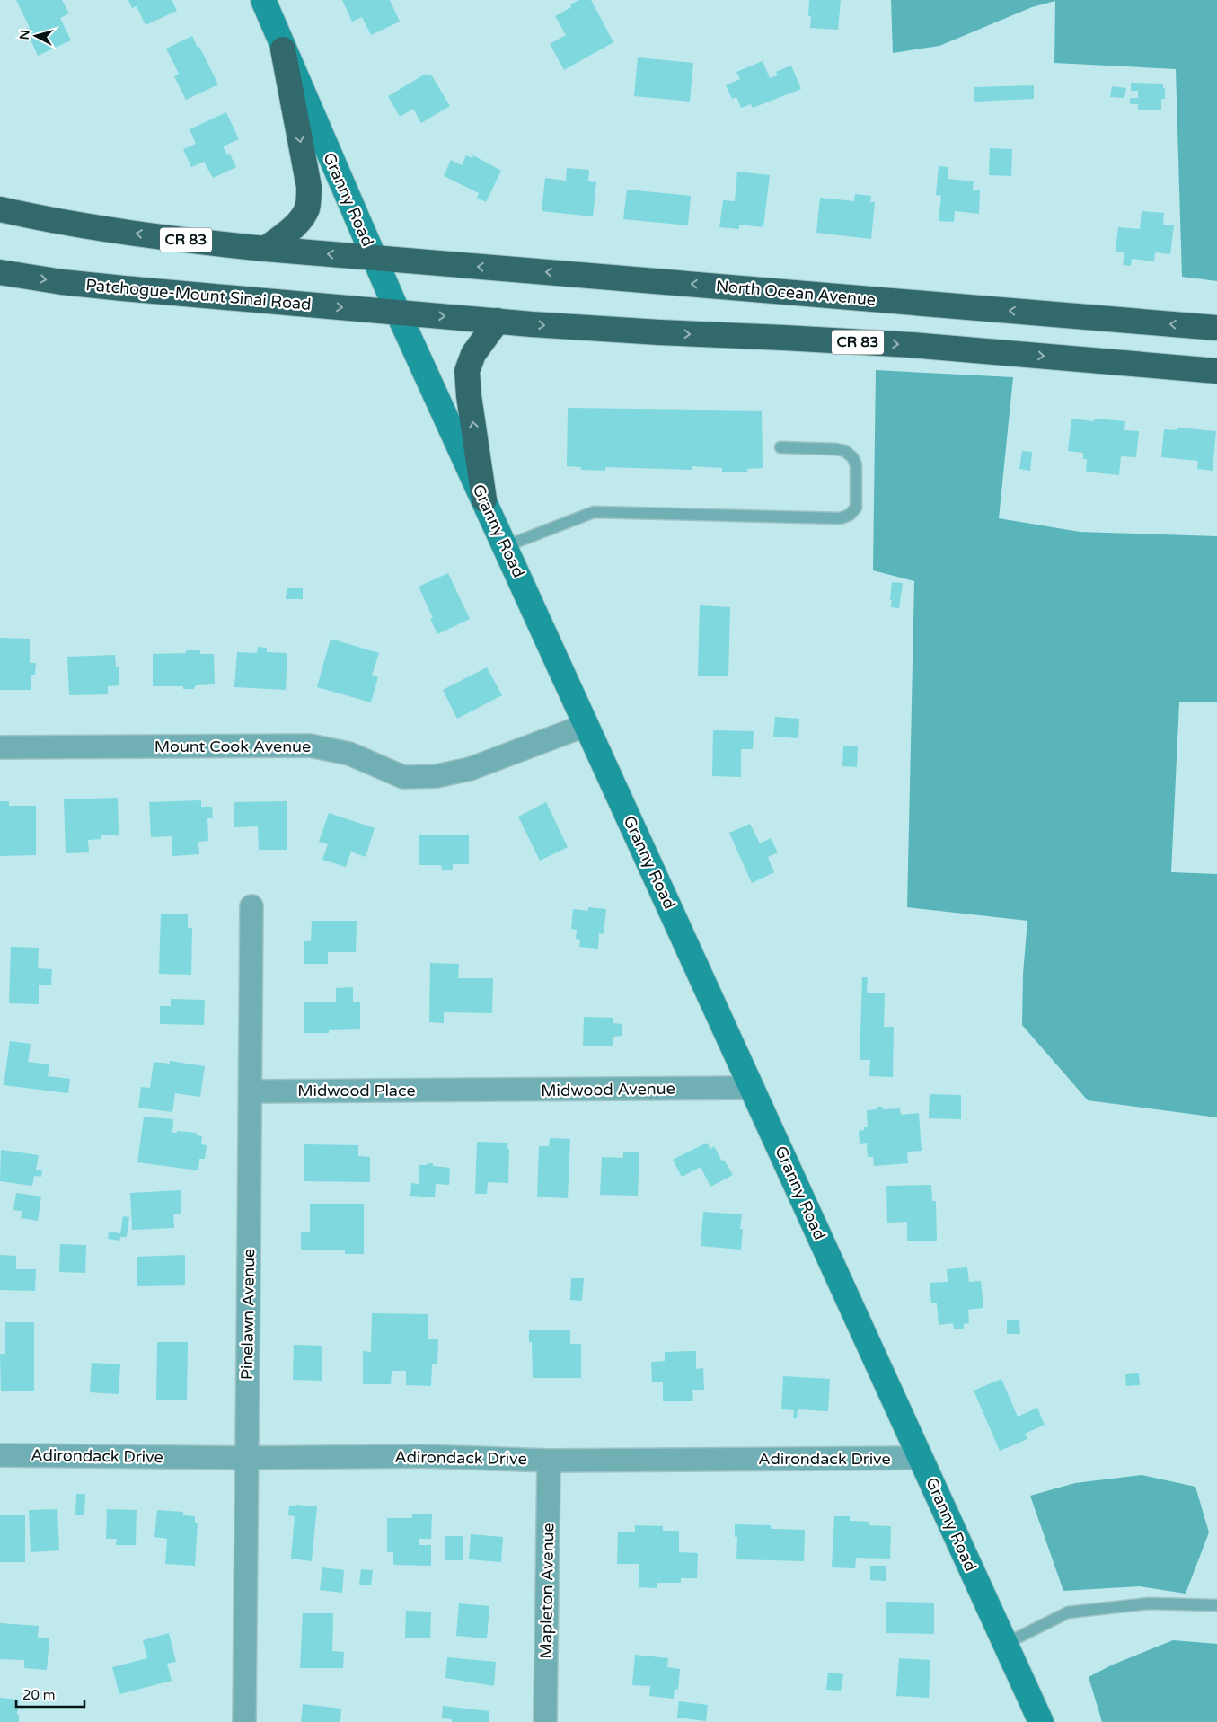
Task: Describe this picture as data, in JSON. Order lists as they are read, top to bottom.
{
  "streets": {
    "highway": ["CR 83", "North Ocean Avenue", "Patchogue-Mount Sinai Road"],
    "street": [
      "Granny Road",
      "Mount Cook Avenue",
      "Midwood Avenue",
      "Midwood Place",
      "Pinelawn Avenue",
      "Adirondack Drive",
      "Mapleton Avenue"
    ]
  },
  "crossings": [
    ["Granny Road", "CR 83"],
    ["Granny Road", "North Ocean Avenue"],
    ["Granny Road", "Patchogue-Mount Sinai Road"],
    ["Granny Road", "Mount Cook Avenue"],
    ["Granny Road", "Midwood Avenue"],
    ["Granny Road", "Adirondack Drive"],
    ["CR 83", "North Ocean Avenue"],
    ["CR 83", "Patchogue-Mount Sinai Road"],
    ["Midwood Avenue", "Midwood Place"],
    ["Midwood Place", "Pinelawn Avenue"],
    ["Pinelawn Avenue", "Adirondack Drive"],
    ["Adirondack Drive", "Mapleton Avenue"]
  ],
  "scale_bar": "20 m",
  "north": "left"
}
